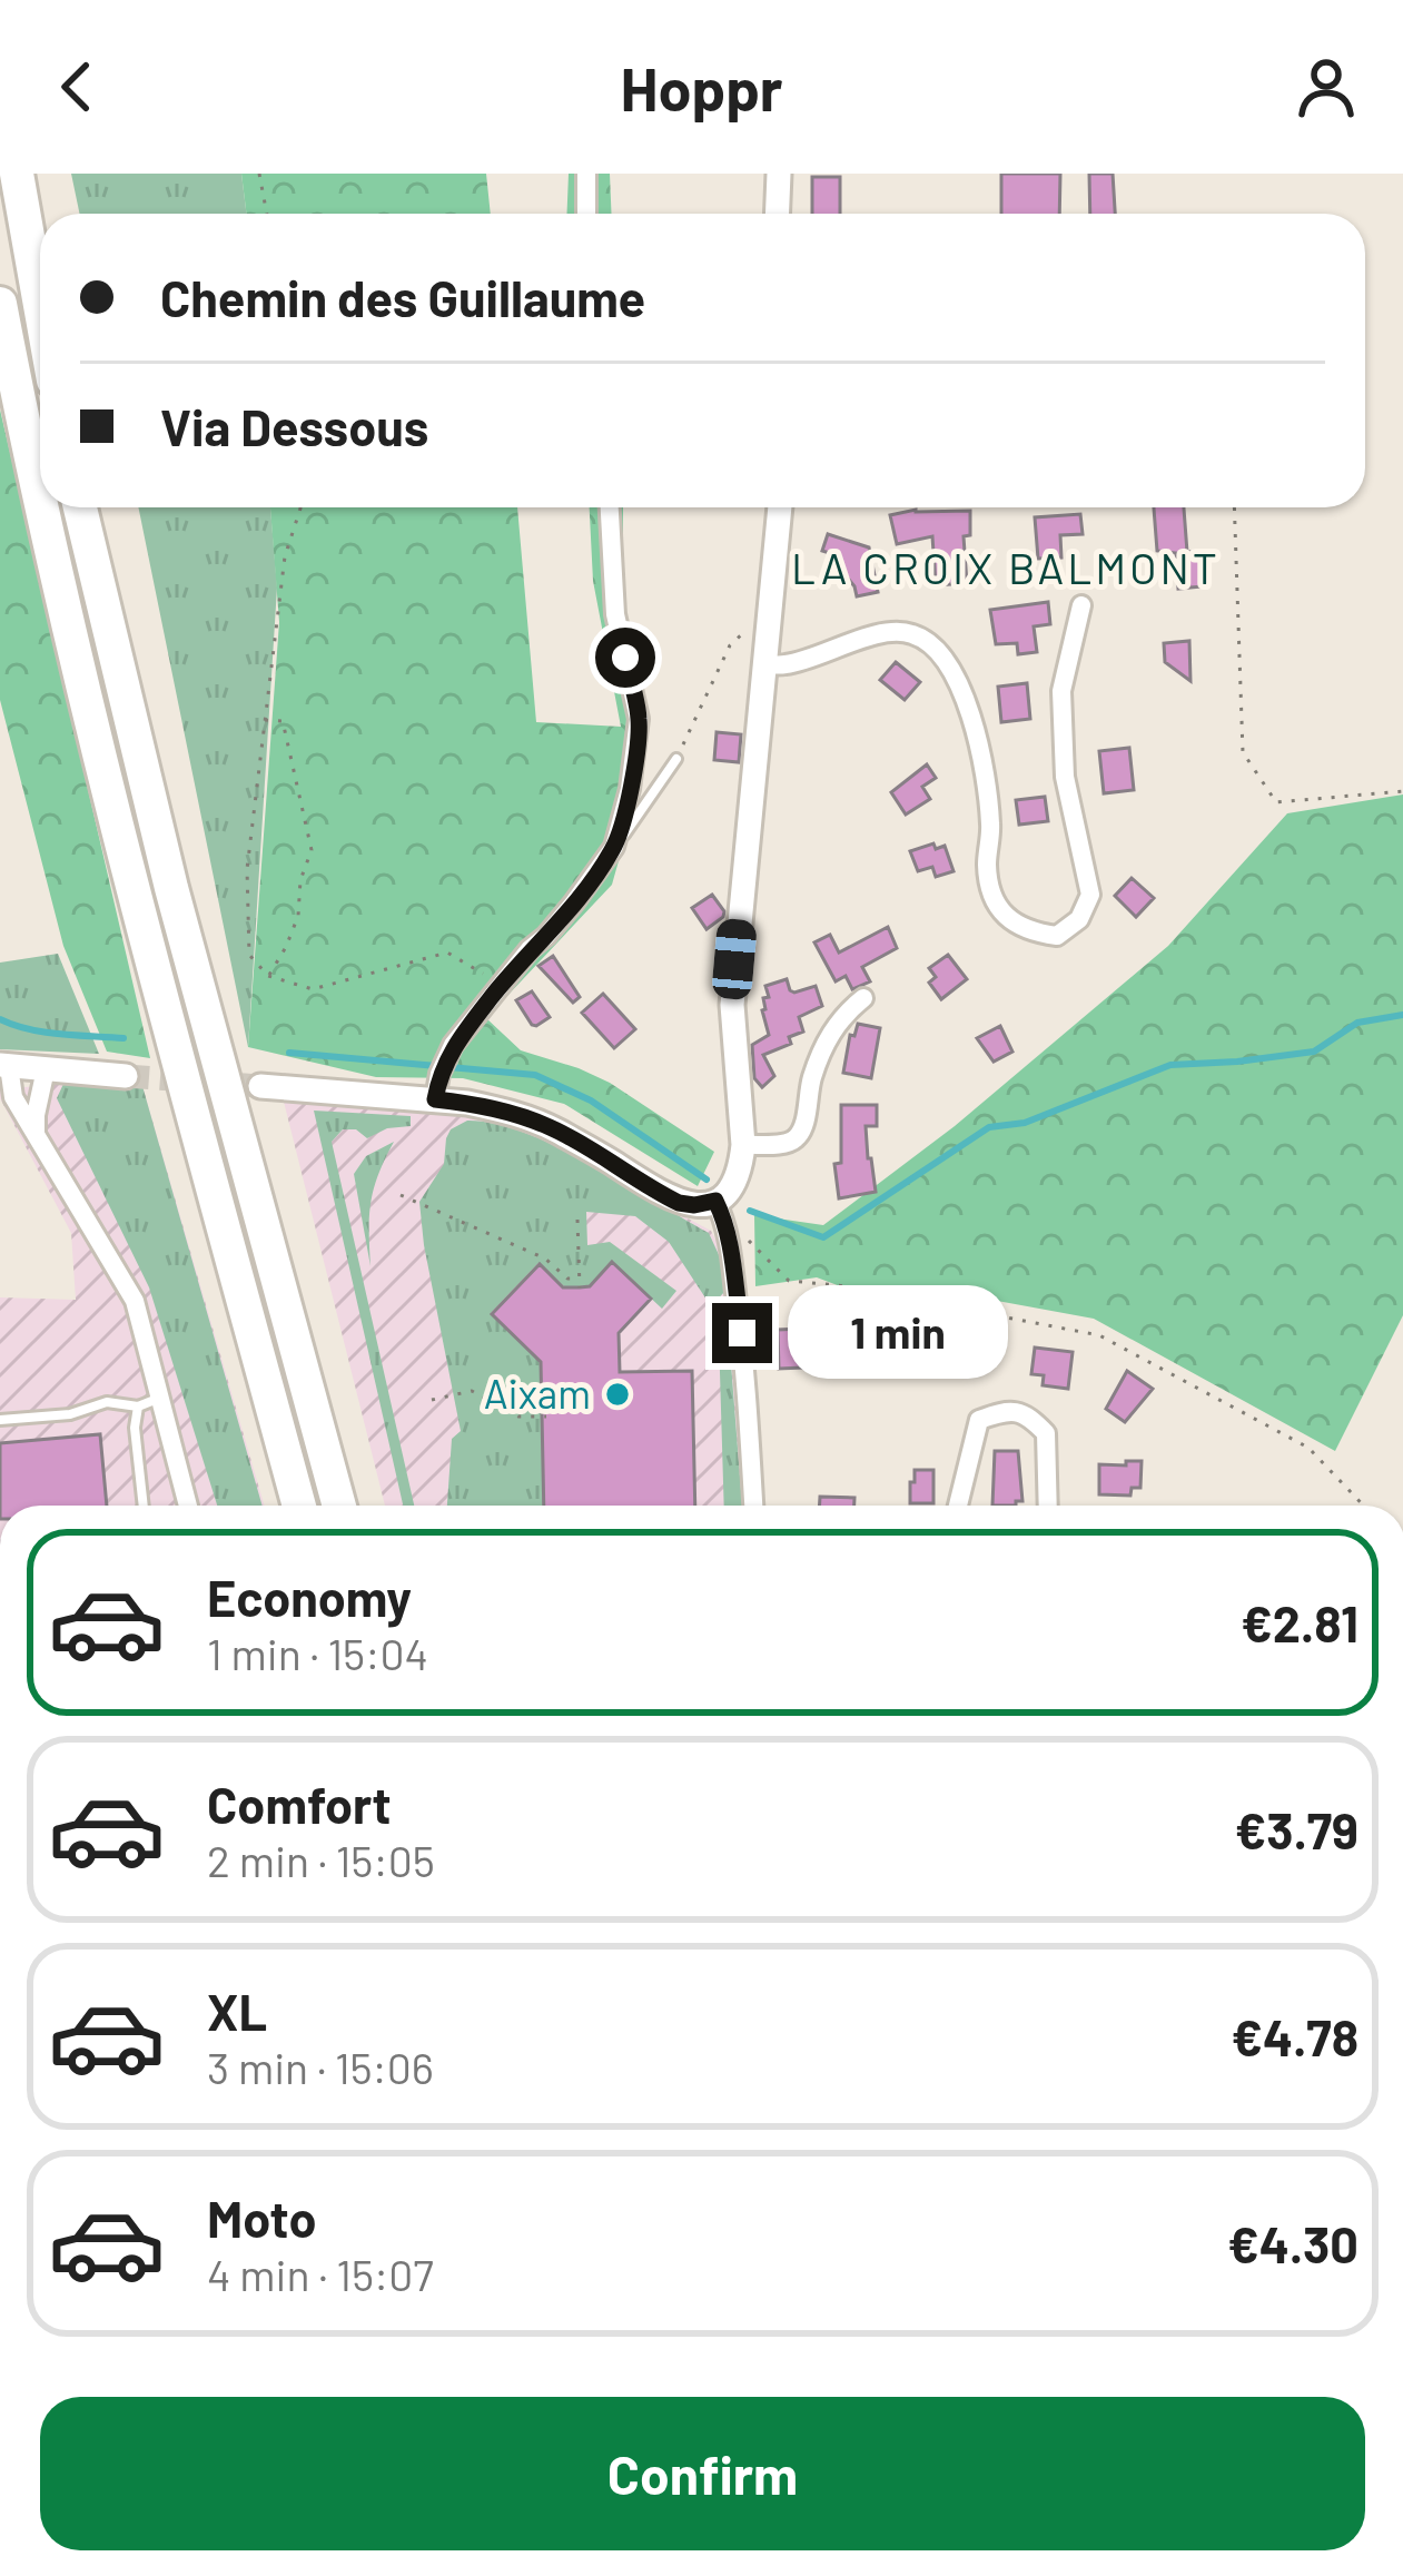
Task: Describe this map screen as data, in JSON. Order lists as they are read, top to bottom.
{
  "districts": ["LA CROIX BALMONT"],
  "places": ["Aixam"],
  "page": {
    "header": "Hoppr",
    "banner": ["Chemin des Guillaume", "Via Dessous"],
    "bubble": "1 min",
    "list": [
      {
        "name": "Economy",
        "note": "1 min · 15:04",
        "value": "€2.81"
      },
      {
        "name": "Comfort",
        "note": "2 min · 15:05",
        "value": "€3.79"
      },
      {
        "name": "XL",
        "note": "3 min · 15:06",
        "value": "€4.78"
      },
      {
        "name": "Moto",
        "note": "4 min · 15:07",
        "value": "€4.30"
      }
    ],
    "buttons": "Confirm"
  }
}
